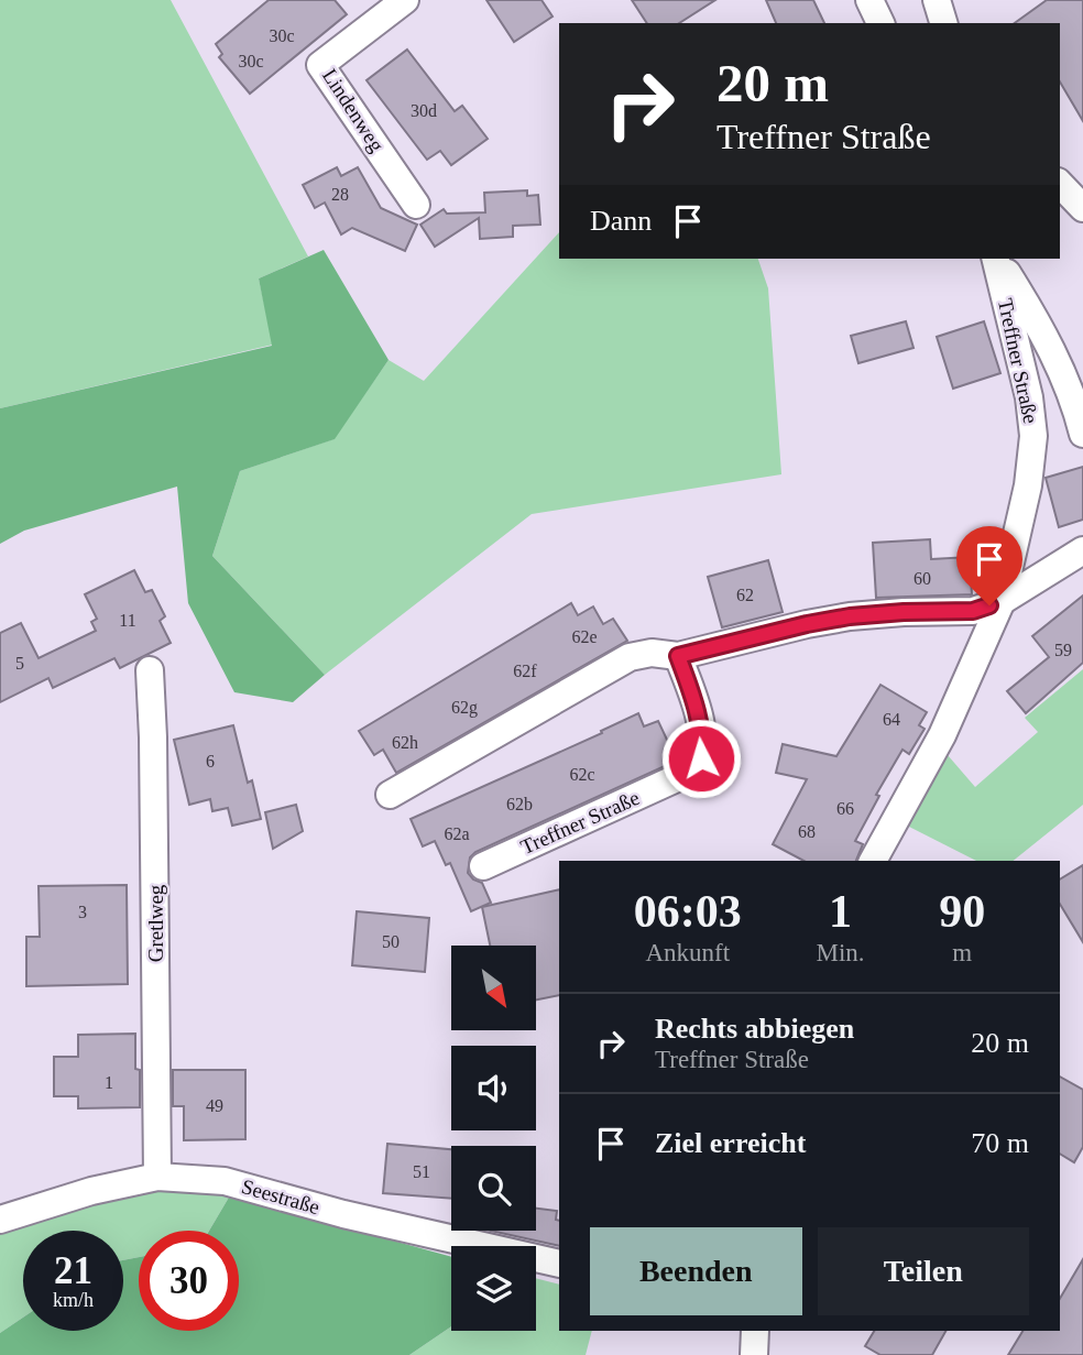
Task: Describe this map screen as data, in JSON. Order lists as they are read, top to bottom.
{
  "streets": {
    "street": [
      "Lindenweg",
      "Treffner Straße",
      "Gretlweg",
      "Seestraße"
    ]
  },
  "crossings": [
    ["Gretlweg", "Seestraße"]
  ],
  "house_numbers": [
    "30c",
    "30c",
    "30d",
    "28",
    "60",
    "62",
    "11",
    "62e",
    "59",
    "5",
    "62f",
    "62g",
    "64",
    "62h",
    "6",
    "62c",
    "62b",
    "66",
    "68",
    "62a",
    "3",
    "50",
    "1",
    "49",
    "51"
  ],
  "north": "bottom right",
  "page": {
    "turn": ["20 m", "Treffner Straße"],
    "then": "Dann",
    "eta": [
      "06:03",
      "Ankunft",
      "1",
      "Min.",
      "90",
      "m"
    ],
    "list": [
      {
        "name": "Rechts abbiegen",
        "note": "Treffner Straße",
        "value": "20 m"
      },
      {
        "name": "Ziel erreicht",
        "value": "70 m"
      }
    ],
    "buttons": ["Beenden", "Teilen"],
    "speed": "21 km/h",
    "limit": "30"
  }
}
